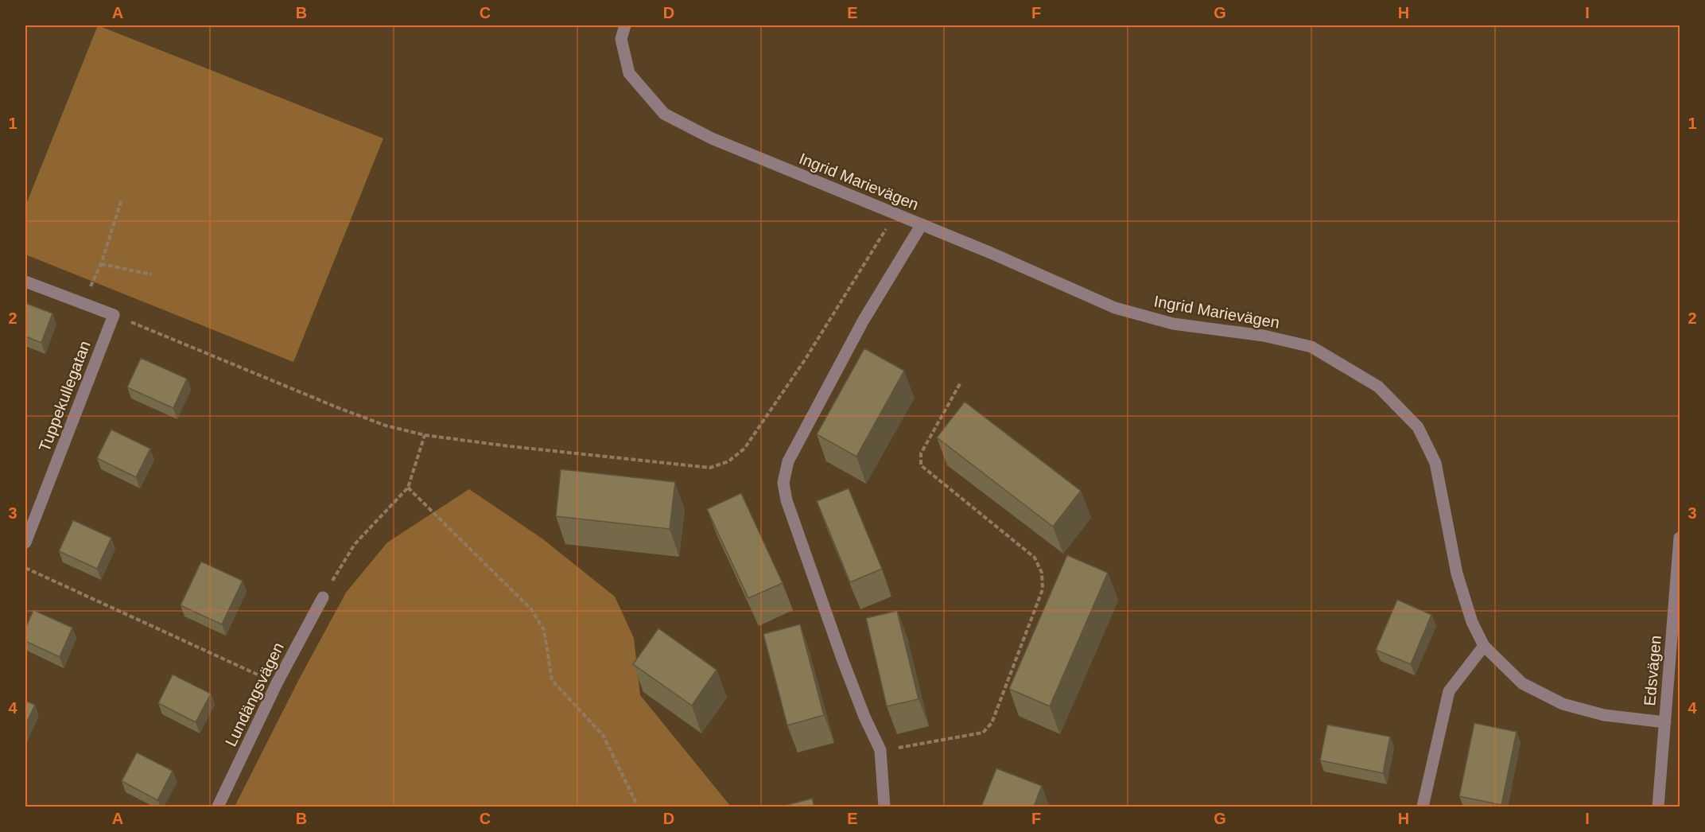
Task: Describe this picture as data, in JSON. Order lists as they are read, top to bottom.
{
  "streets": {
    "street": [
      "Ingrid Marievägen",
      "Tuppekullegatan",
      "Edsvägen",
      "Lundängsvägen"
    ]
  },
  "crossings": [
    ["Ingrid Marievägen", "Edsvägen"]
  ],
  "grid": {
    "columns": [
      "A",
      "B",
      "C",
      "D",
      "E",
      "F",
      "G",
      "H",
      "I"
    ],
    "rows": [
      "1",
      "2",
      "3",
      "4"
    ]
  }
}
